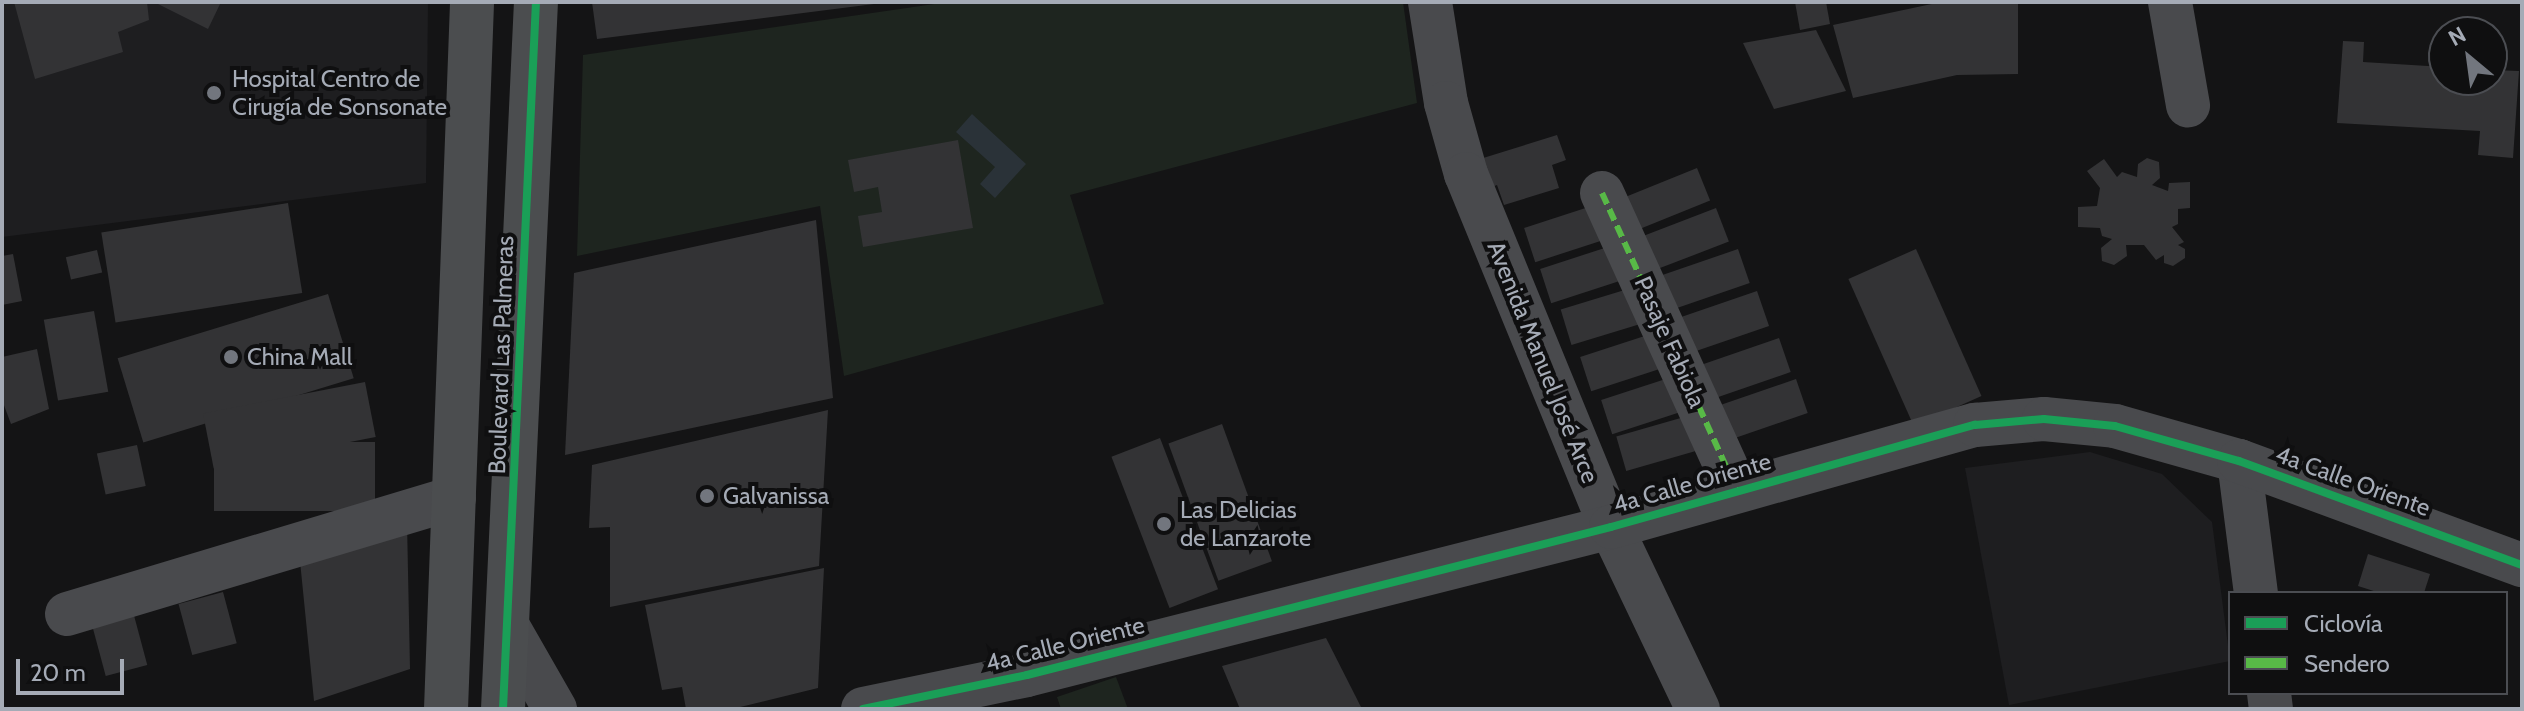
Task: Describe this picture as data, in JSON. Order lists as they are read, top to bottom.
{
  "streets": {
    "main road": ["Boulevard Las Palmeras"],
    "street": ["Pasaje Fabiola", "Avenida Manuel José Arce", "4a Calle Oriente"]
  },
  "crossings": [
    ["Pasaje Fabiola", "4a Calle Oriente"],
    ["Avenida Manuel José Arce", "4a Calle Oriente"]
  ],
  "places": [
    "Hospital Centro de Cirugía de Sonsonate",
    "China Mall",
    "Galvanissa",
    "Las Delicias de Lanzarote"
  ],
  "legend": ["Ciclovía", "Sendero"],
  "scale_bar": "20 m",
  "north": "top left"
}
